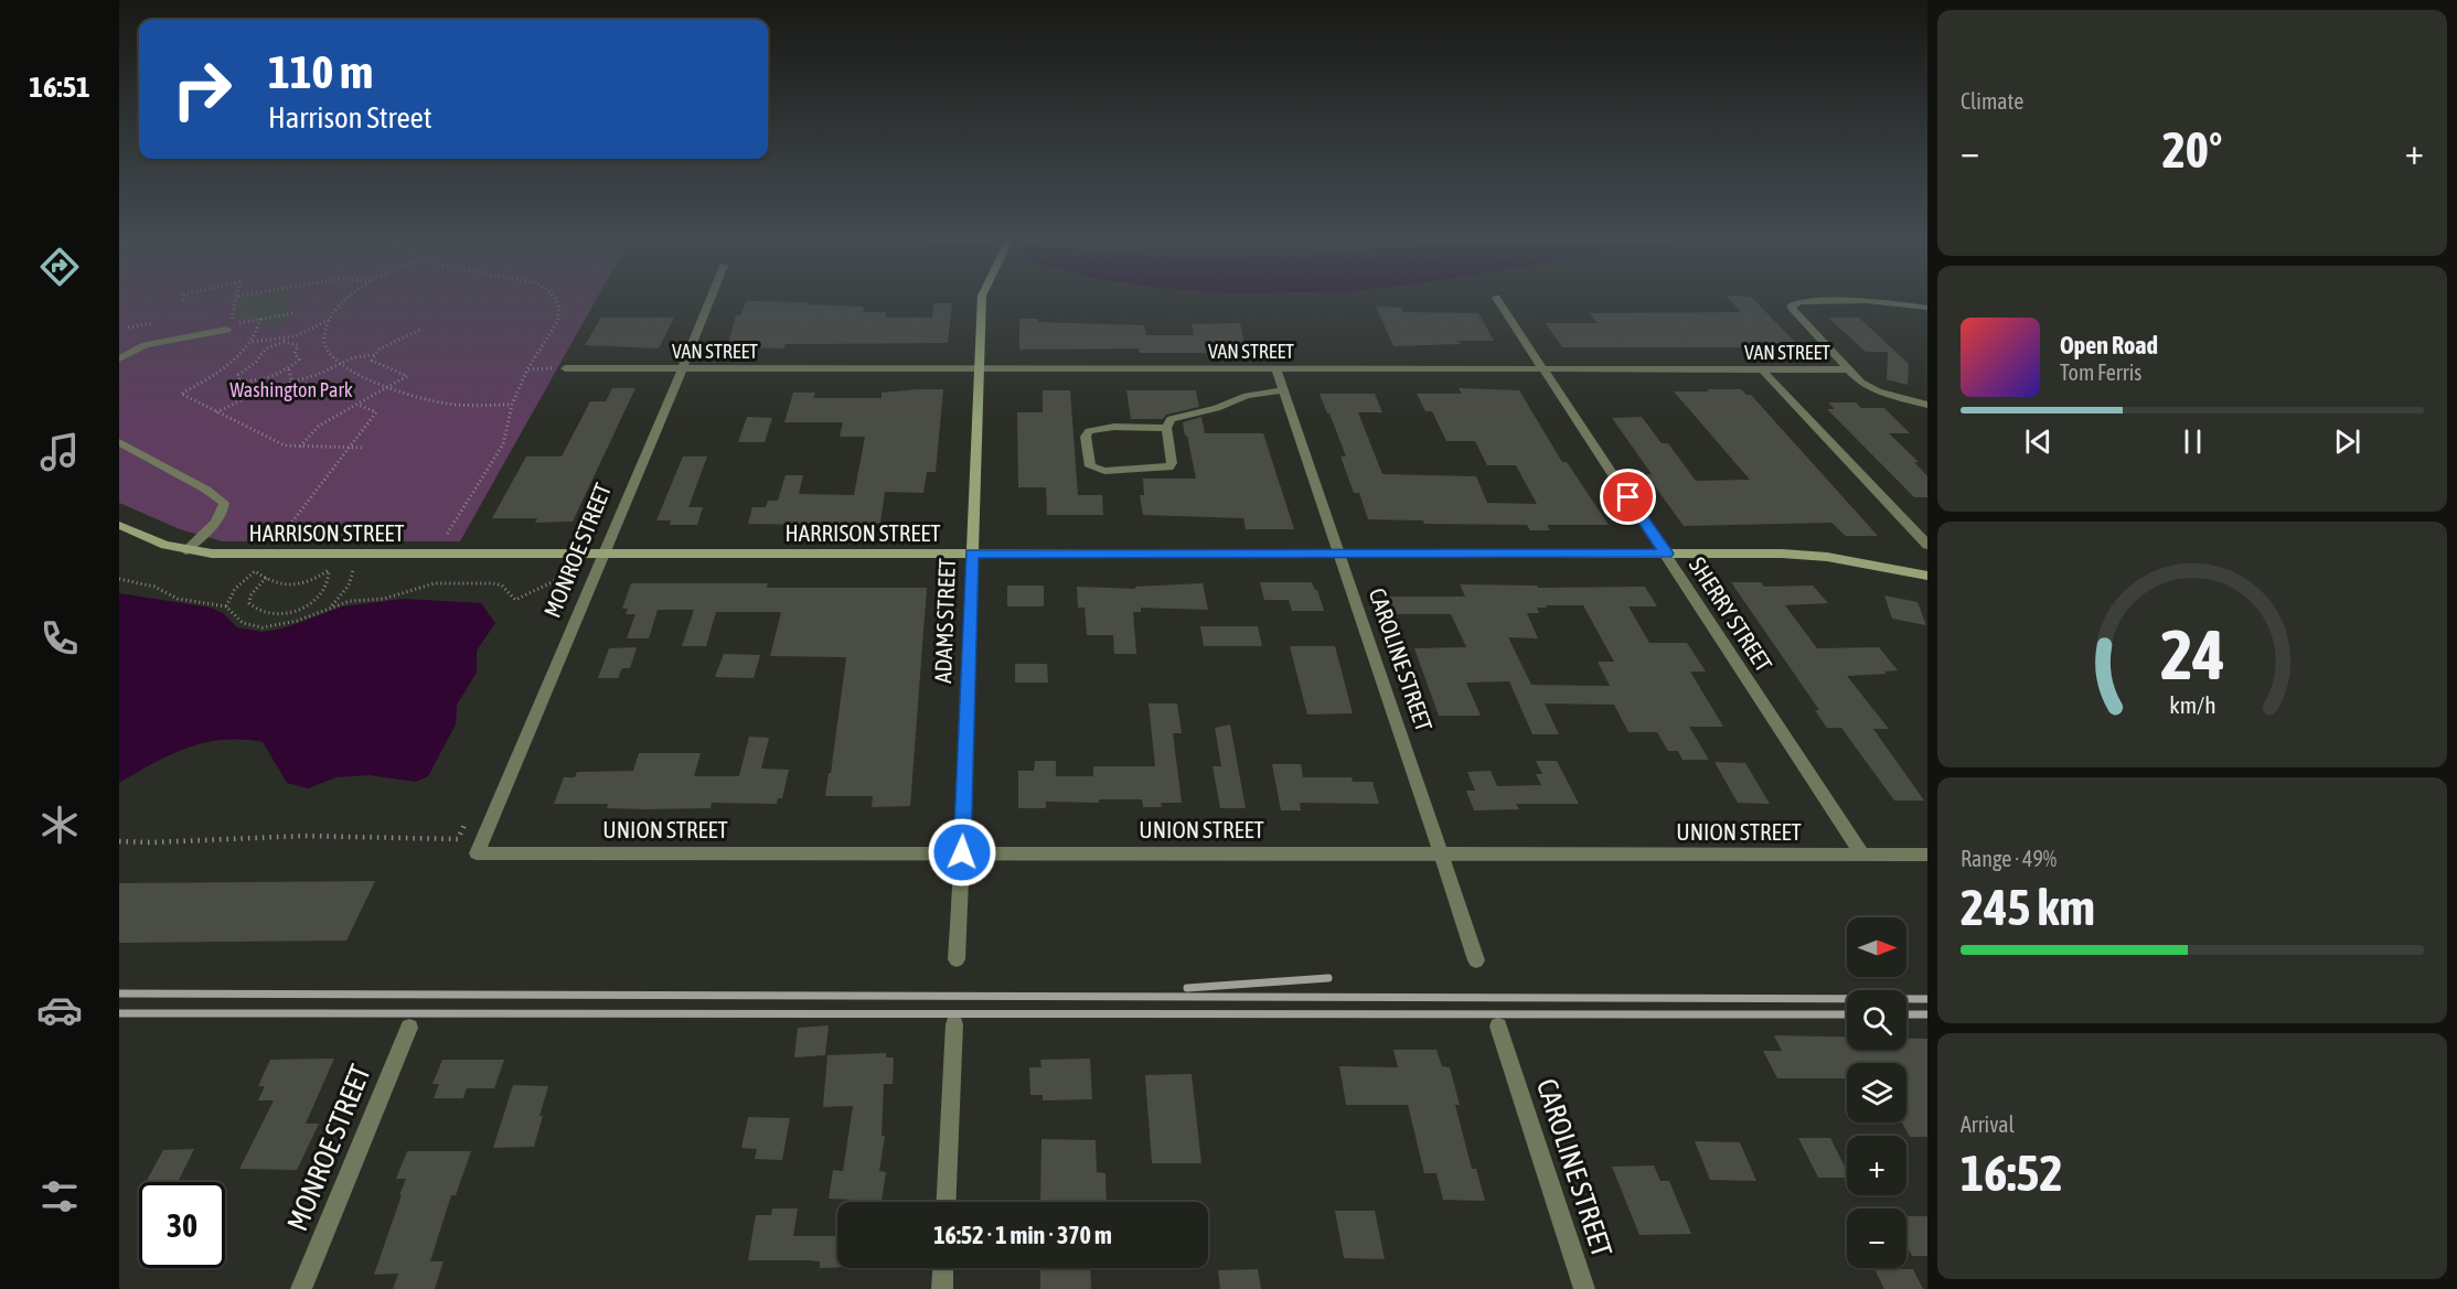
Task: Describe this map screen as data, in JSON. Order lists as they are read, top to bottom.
{
  "streets": {
    "street": [
      "VAN STREET",
      "HARRISON STREET",
      "MONROE STREET",
      "SHERRY STREET",
      "ADAMS STREET",
      "CAROLINE STREET",
      "UNION STREET"
    ]
  },
  "crossings": [
    ["VAN STREET", "MONROE STREET"],
    ["VAN STREET", "SHERRY STREET"],
    ["VAN STREET", "ADAMS STREET"],
    ["VAN STREET", "CAROLINE STREET"],
    ["HARRISON STREET", "MONROE STREET"],
    ["HARRISON STREET", "SHERRY STREET"],
    ["HARRISON STREET", "ADAMS STREET"],
    ["HARRISON STREET", "CAROLINE STREET"],
    ["MONROE STREET", "UNION STREET"],
    ["SHERRY STREET", "UNION STREET"],
    ["ADAMS STREET", "UNION STREET"],
    ["CAROLINE STREET", "UNION STREET"]
  ],
  "parks": ["Washington Park"],
  "north": "right",
  "page": {
    "tabs": "16:51",
    "tile": [
      "Climate",
      ["Range · 49%", "245 km"],
      ["Arrival", "16:52"]
    ],
    "turn": ["110 m", "Harrison Street"],
    "heat": ["−", "20°", "+"],
    "song": ["Open Road", "Tom Ferris"],
    "map_buttons": ["+", "−"],
    "limit": "30",
    "trip": "16:52 · 1 min · 370 m",
    "gauge": ["24", "km/h"]
  }
}
